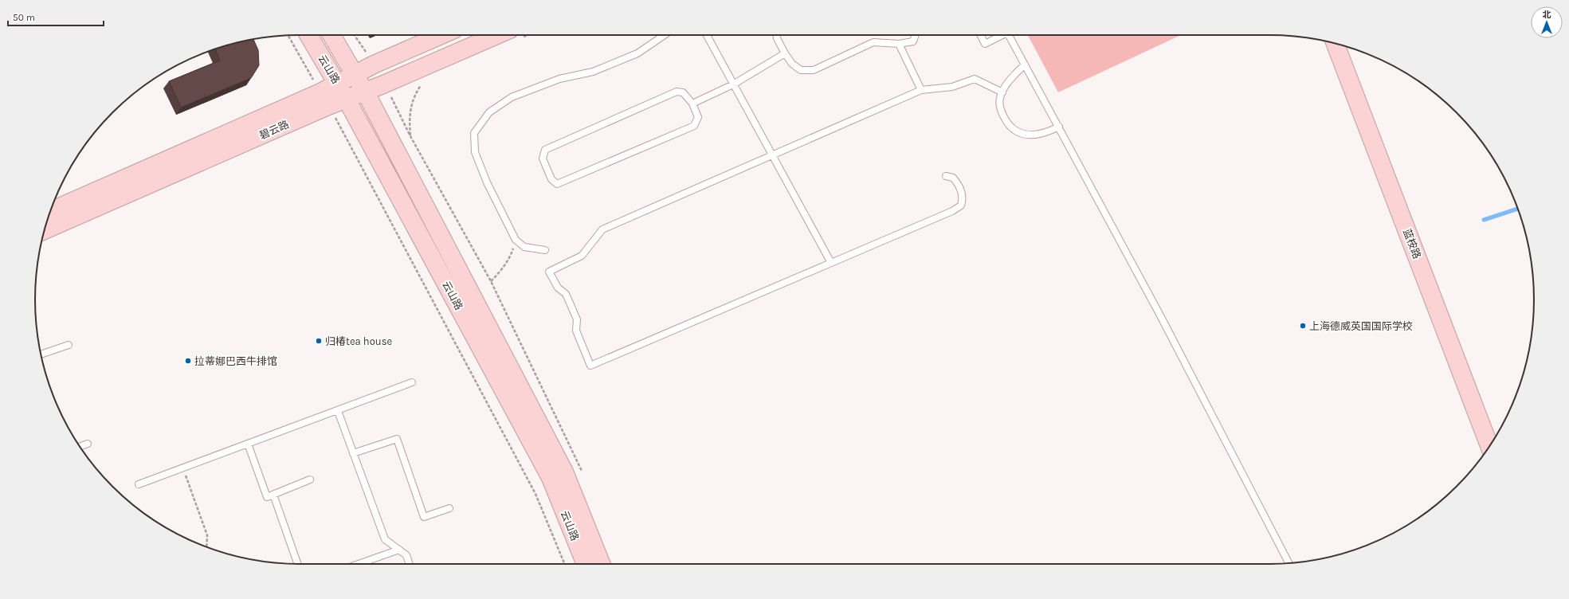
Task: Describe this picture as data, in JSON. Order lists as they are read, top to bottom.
{
  "streets": {
    "street": ["云山路", "碧云路", "蓝桉路"]
  },
  "crossings": [
    ["云山路", "碧云路"]
  ],
  "places": ["上海德威英国国际学校", "归椿tea house", "拉蒂娜巴西牛排馆"],
  "scale_bar": "50 m",
  "north": "top"
}
